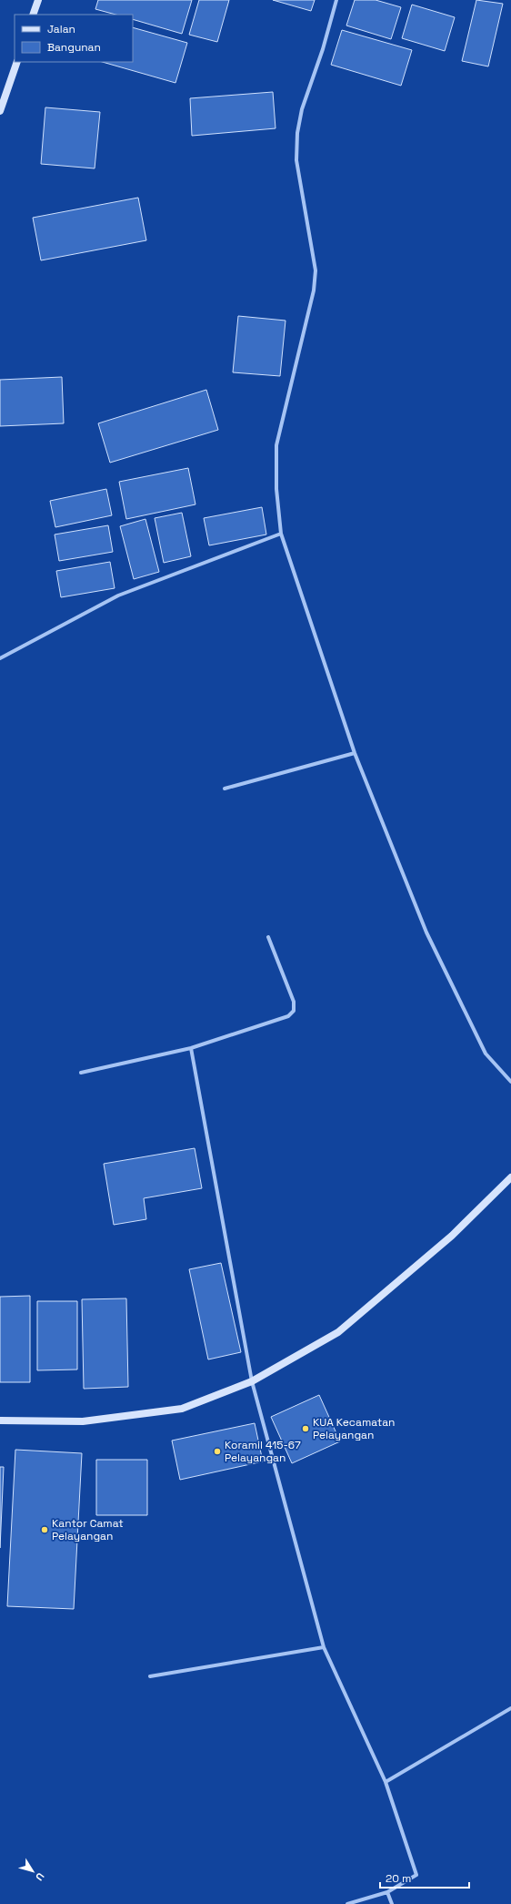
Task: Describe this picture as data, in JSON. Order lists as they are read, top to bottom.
{
  "places": ["KUA Kecamatan Pelayangan", "Koramil 415-67 Pelayangan", "Kantor Camat Pelayangan"],
  "legend": ["Jalan", "Bangunan"],
  "scale_bar": "20 m",
  "north": "bottom right"
}
